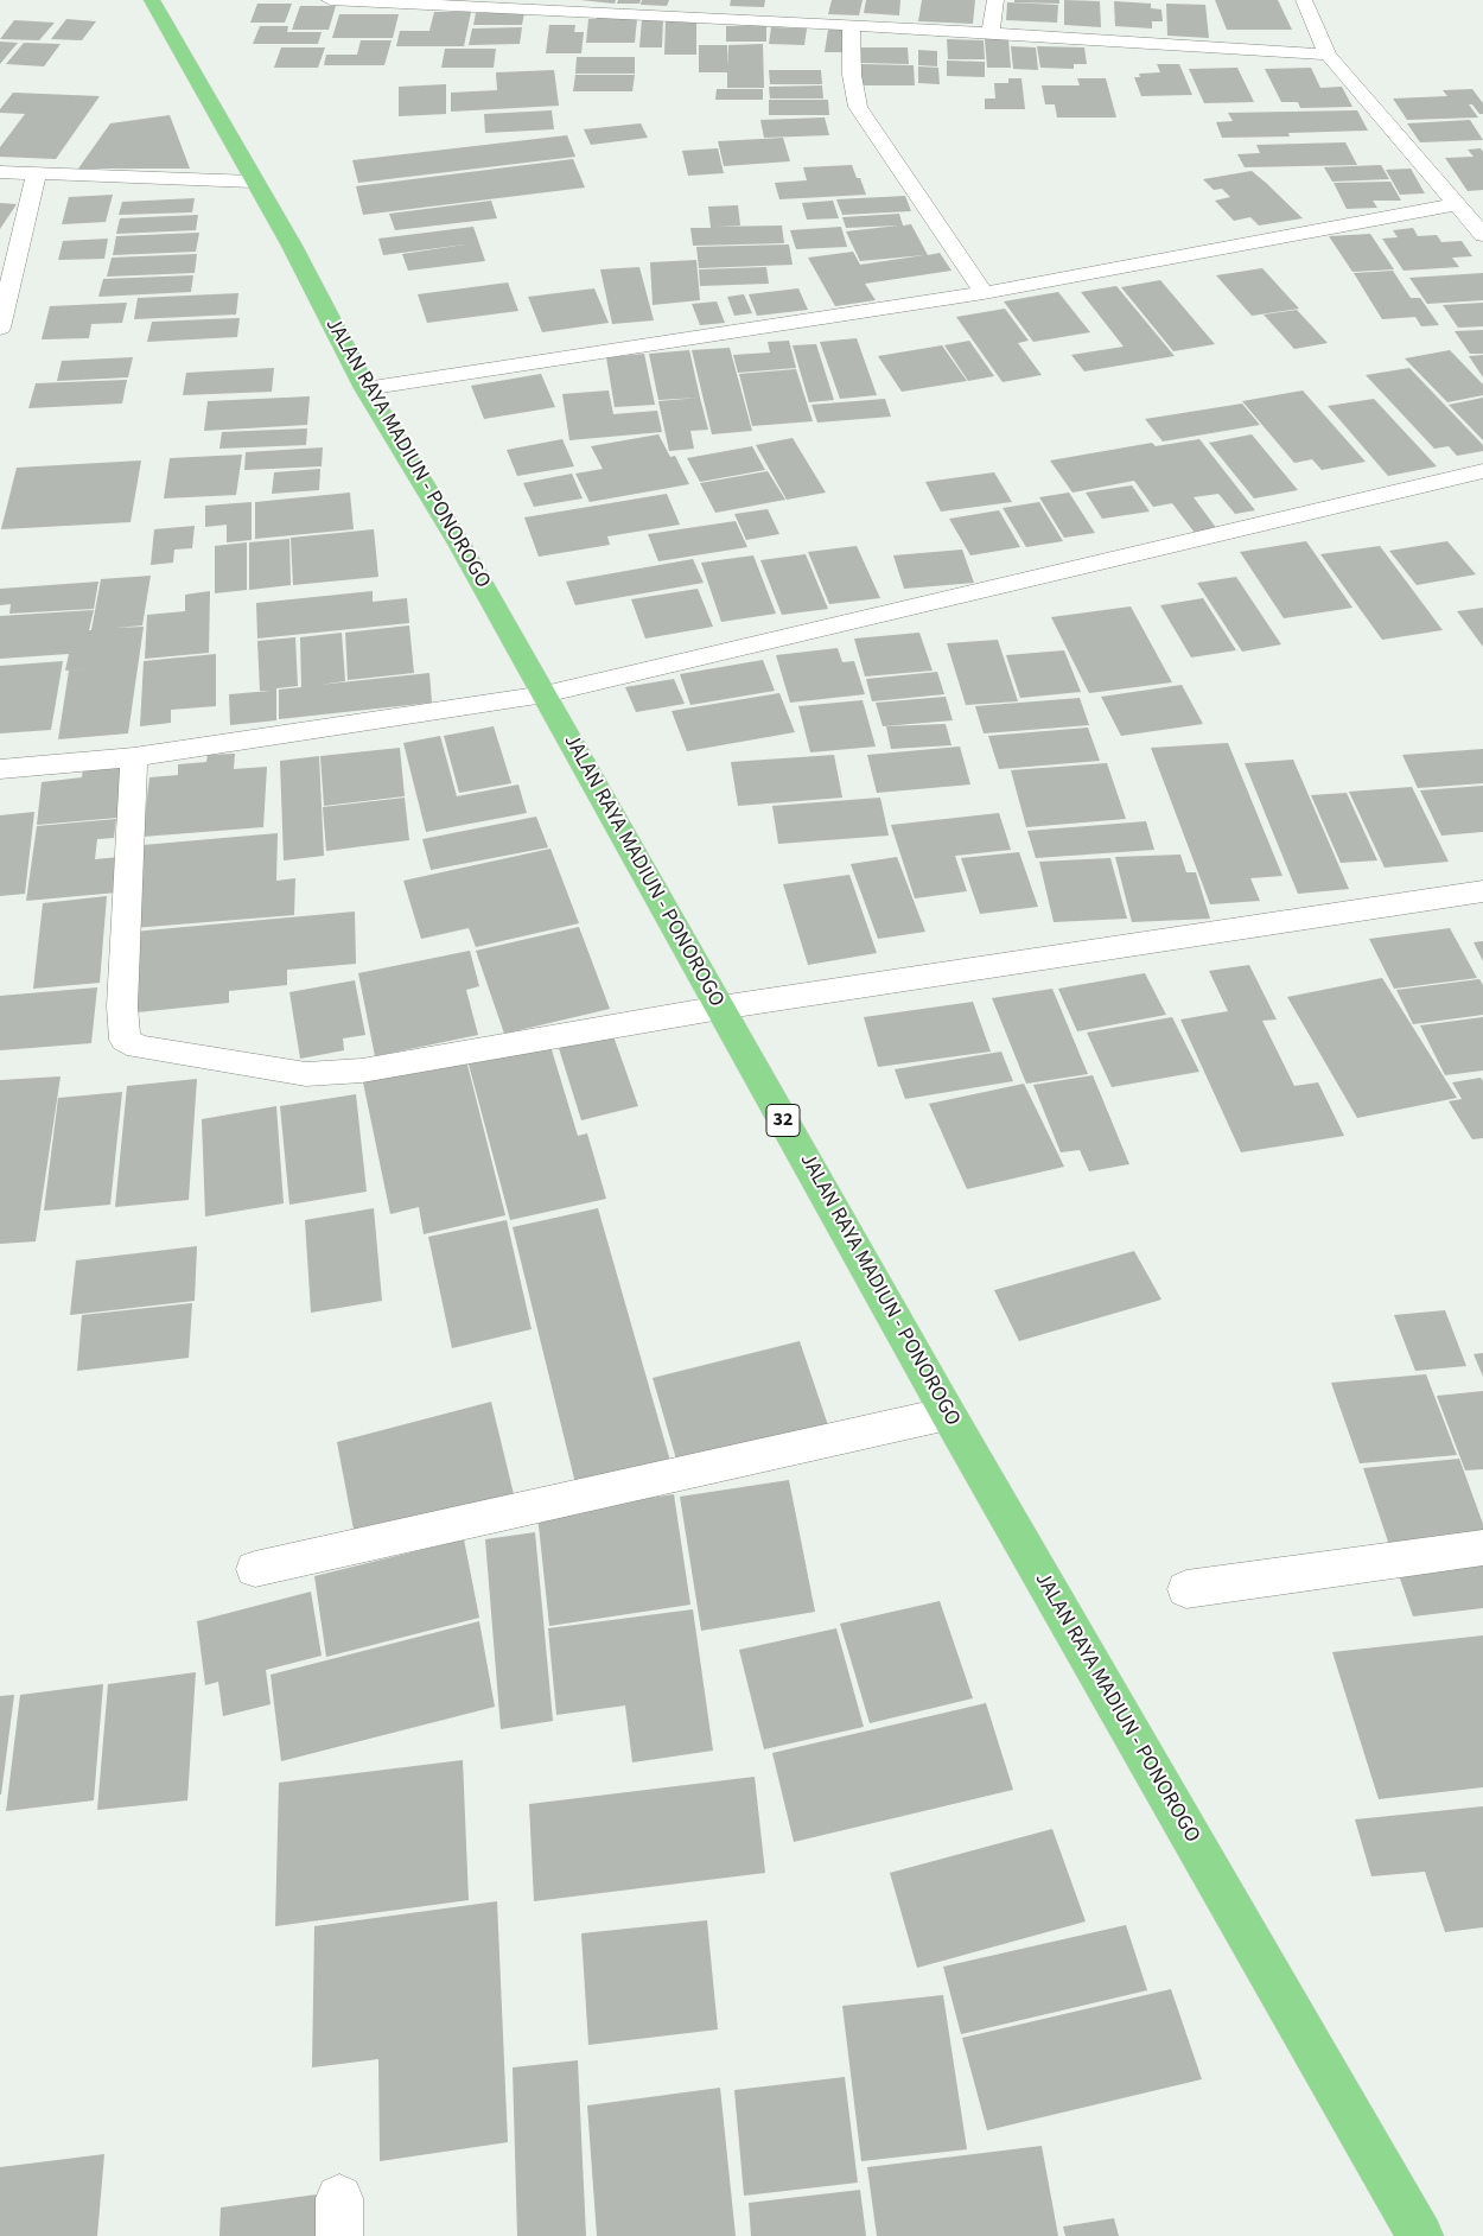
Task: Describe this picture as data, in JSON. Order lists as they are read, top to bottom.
{
  "streets": {
    "highway": ["JALAN RAYA MADIUN - PONOROGO", "32"]
  }
}
